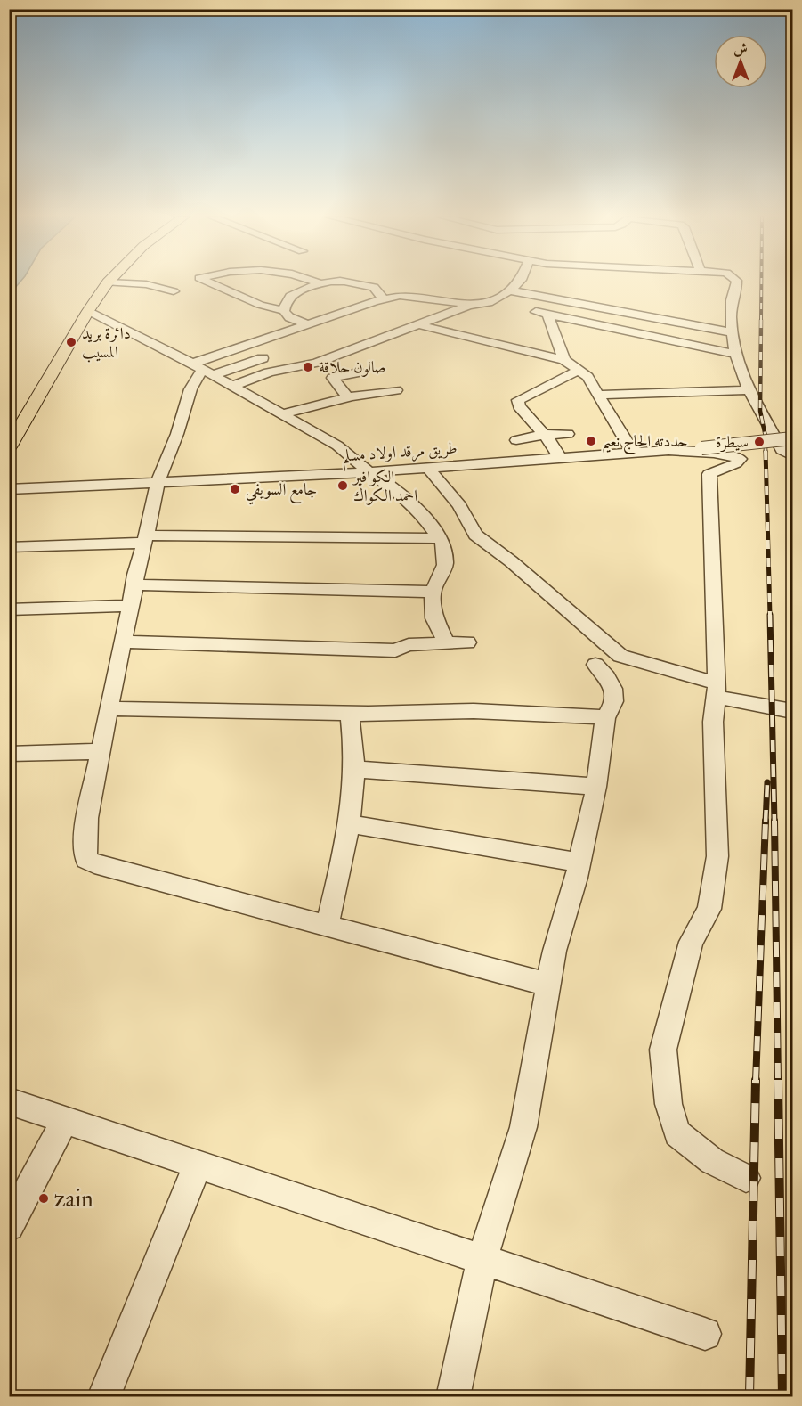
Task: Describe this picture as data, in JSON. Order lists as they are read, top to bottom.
{
  "streets": {
    "street": ["طريق مرقد اولاد مسلم"]
  },
  "places": [
    "دائرة بريد المسيب",
    "صالون حلاقة",
    "حددته الحاج نعيم",
    "سيطرة",
    "الكوافير احمد الكواك",
    "جامع السويفي",
    "zain"
  ],
  "north": "top"
}
